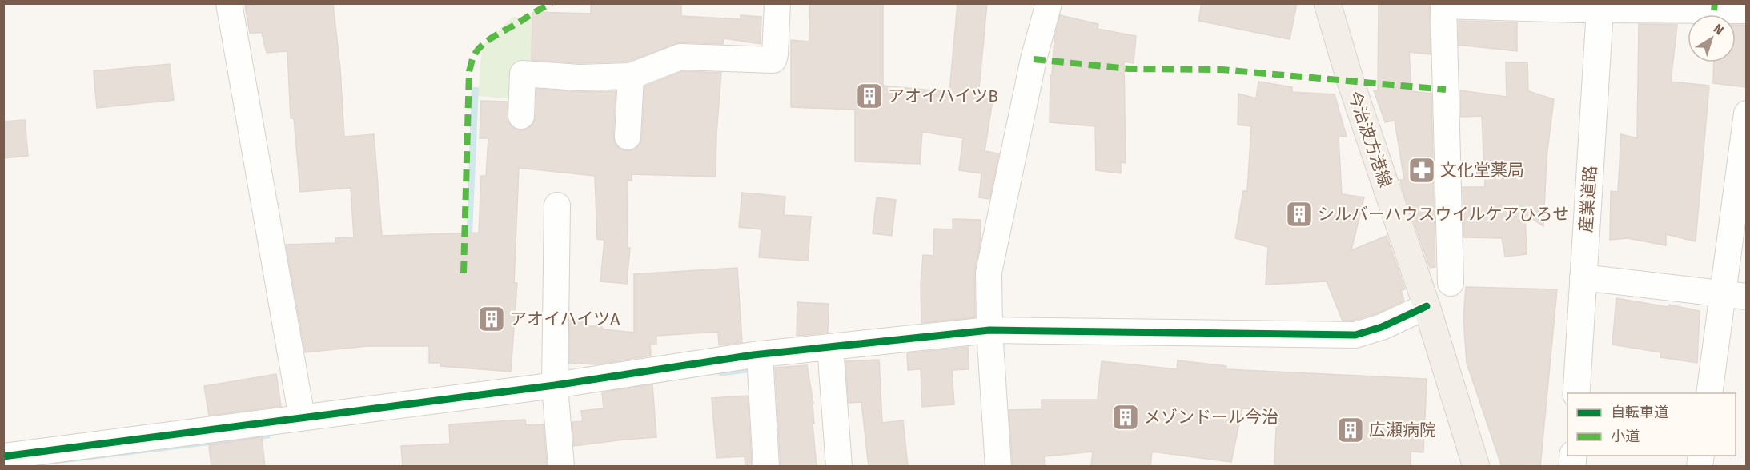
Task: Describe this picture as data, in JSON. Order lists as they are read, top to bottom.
{
  "streets": {
    "main road": ["今治波方港線"],
    "street": ["産業道路"]
  },
  "places": {
    "building": [
      "アオイハイツB",
      "シルバーハウスウイルケアひろせ",
      "アオイハイツA",
      "メゾンドール今治",
      "広瀬病院"
    ],
    "pharmacy": ["文化堂薬局"]
  },
  "legend": ["自転車道", "小道"],
  "north": "top right"
}
